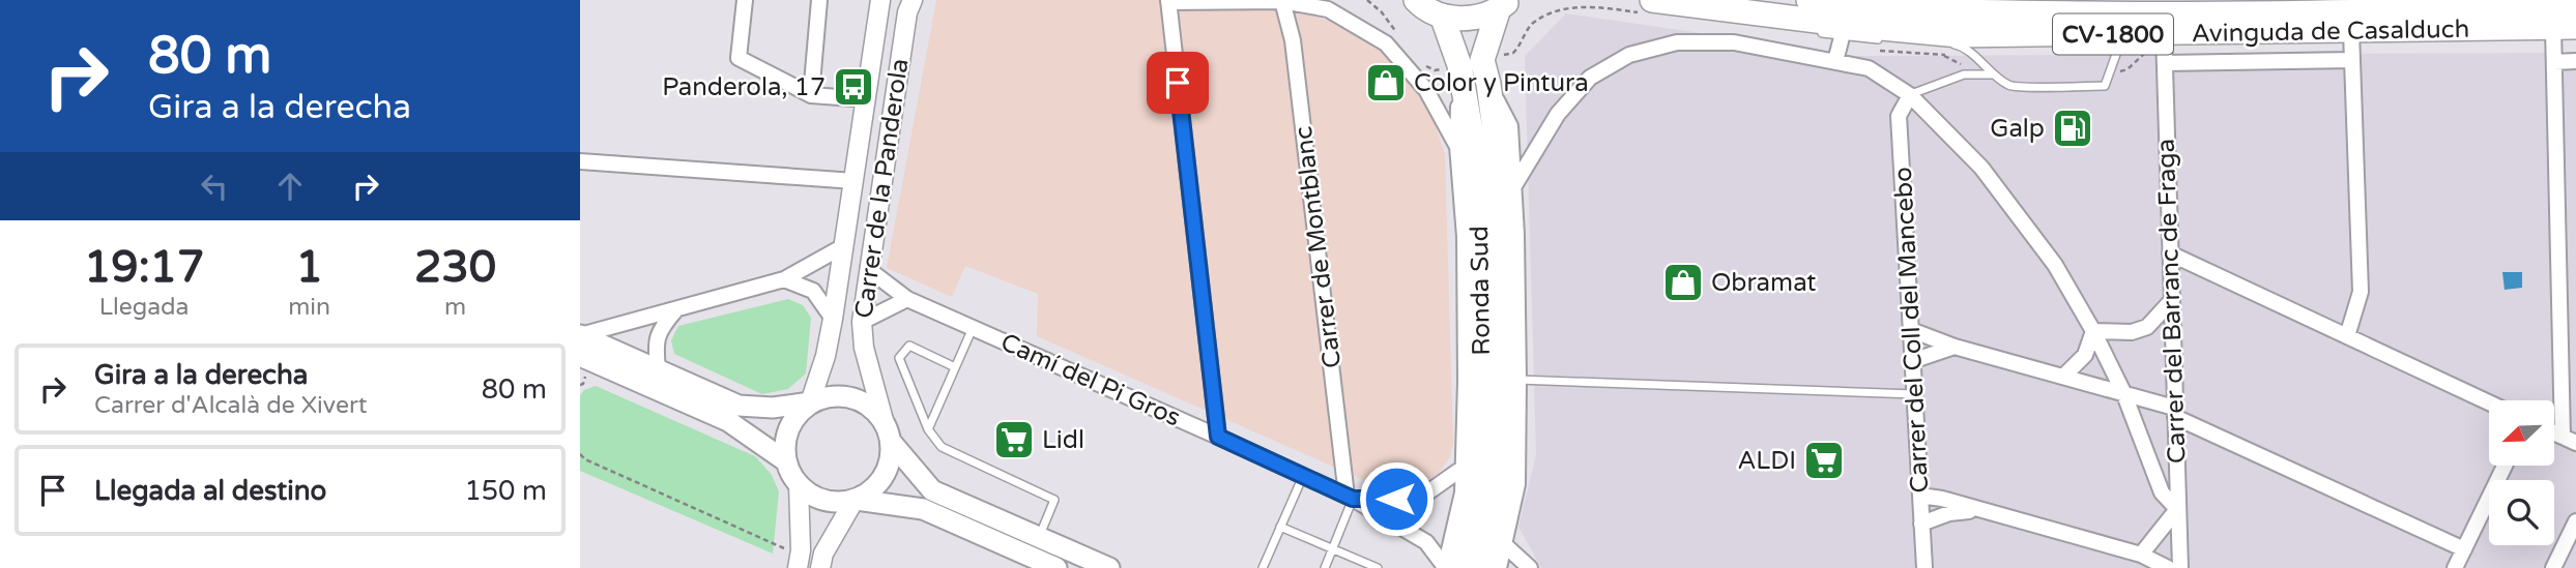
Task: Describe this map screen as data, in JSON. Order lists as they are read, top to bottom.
{
  "streets": {
    "main road": ["Avinguda de Casalduch", "CV-1800", "Ronda Sud"],
    "street": [
      "Carrer de la Panderola",
      "Carrer de Montblanc",
      "Carrer del Barranc de Fraga",
      "Carrer del Coll del Mancebo",
      "Camí del Pi Gros"
    ]
  },
  "crossings": [
    ["Avinguda de Casalduch", "Carrer del Barranc de Fraga"],
    ["Carrer de la Panderola", "Camí del Pi Gros"],
    ["Carrer de Montblanc", "Camí del Pi Gros"]
  ],
  "places": {
    "shop": ["Color y Pintura", "Obramat"],
    "bus stop": ["Panderola, 17"],
    "fuel station": ["Galp"],
    "supermarket": ["Lidl", "ALDI"]
  },
  "north": "bottom left",
  "page": {
    "turn": ["80 m", "Gira a la derecha"],
    "eta": [
      "19:17",
      "Llegada",
      "1",
      "min",
      "230",
      "m"
    ],
    "list": [
      {
        "name": "Gira a la derecha",
        "note": "Carrer d'Alcalà de Xivert",
        "value": "80 m"
      },
      {
        "name": "Llegada al destino",
        "value": "150 m"
      }
    ]
  }
}
